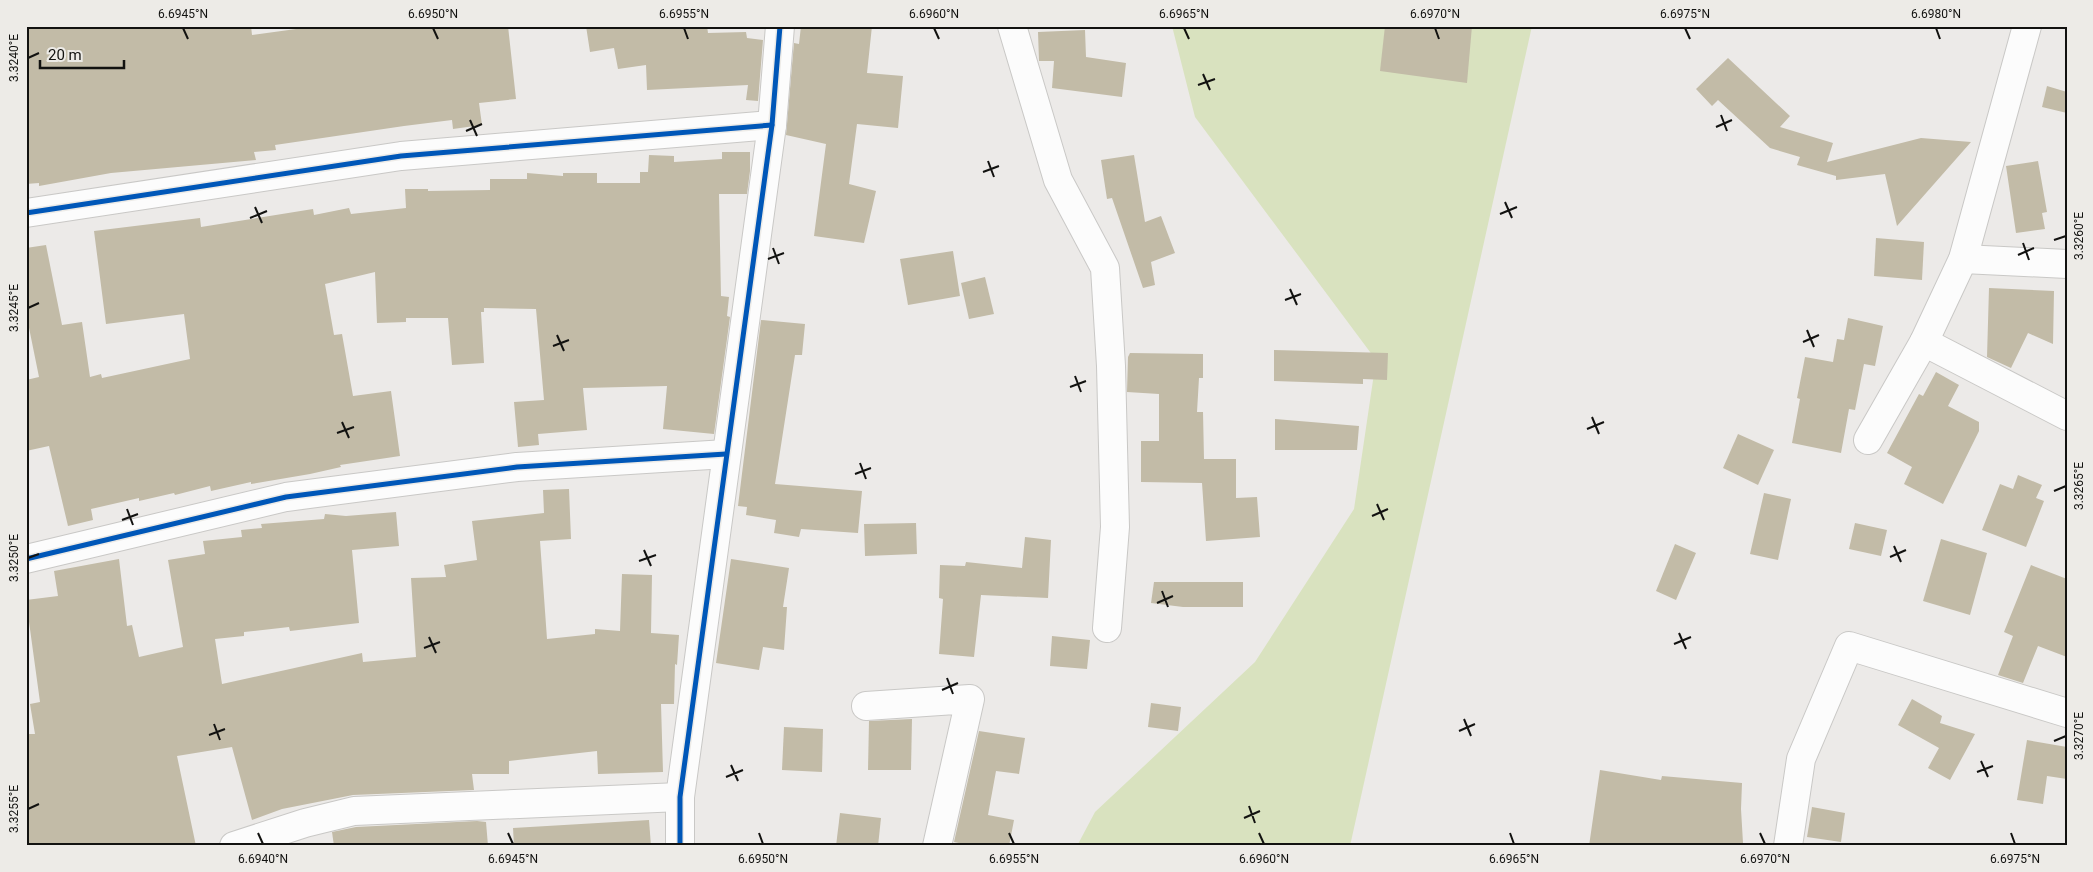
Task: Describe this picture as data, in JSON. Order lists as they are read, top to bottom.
{
  "scale_bar": "20 m",
  "coordinates": [
    "6.6945°N",
    "6.6950°N",
    "6.6955°N",
    "6.6960°N",
    "6.6965°N",
    "6.6970°N",
    "6.6975°N",
    "6.6980°N",
    "3.3240°E",
    "3.3260°E",
    "3.3245°E",
    "3.3265°E",
    "3.3250°E",
    "3.3270°E",
    "3.3255°E",
    "6.6940°N"
  ]
}
